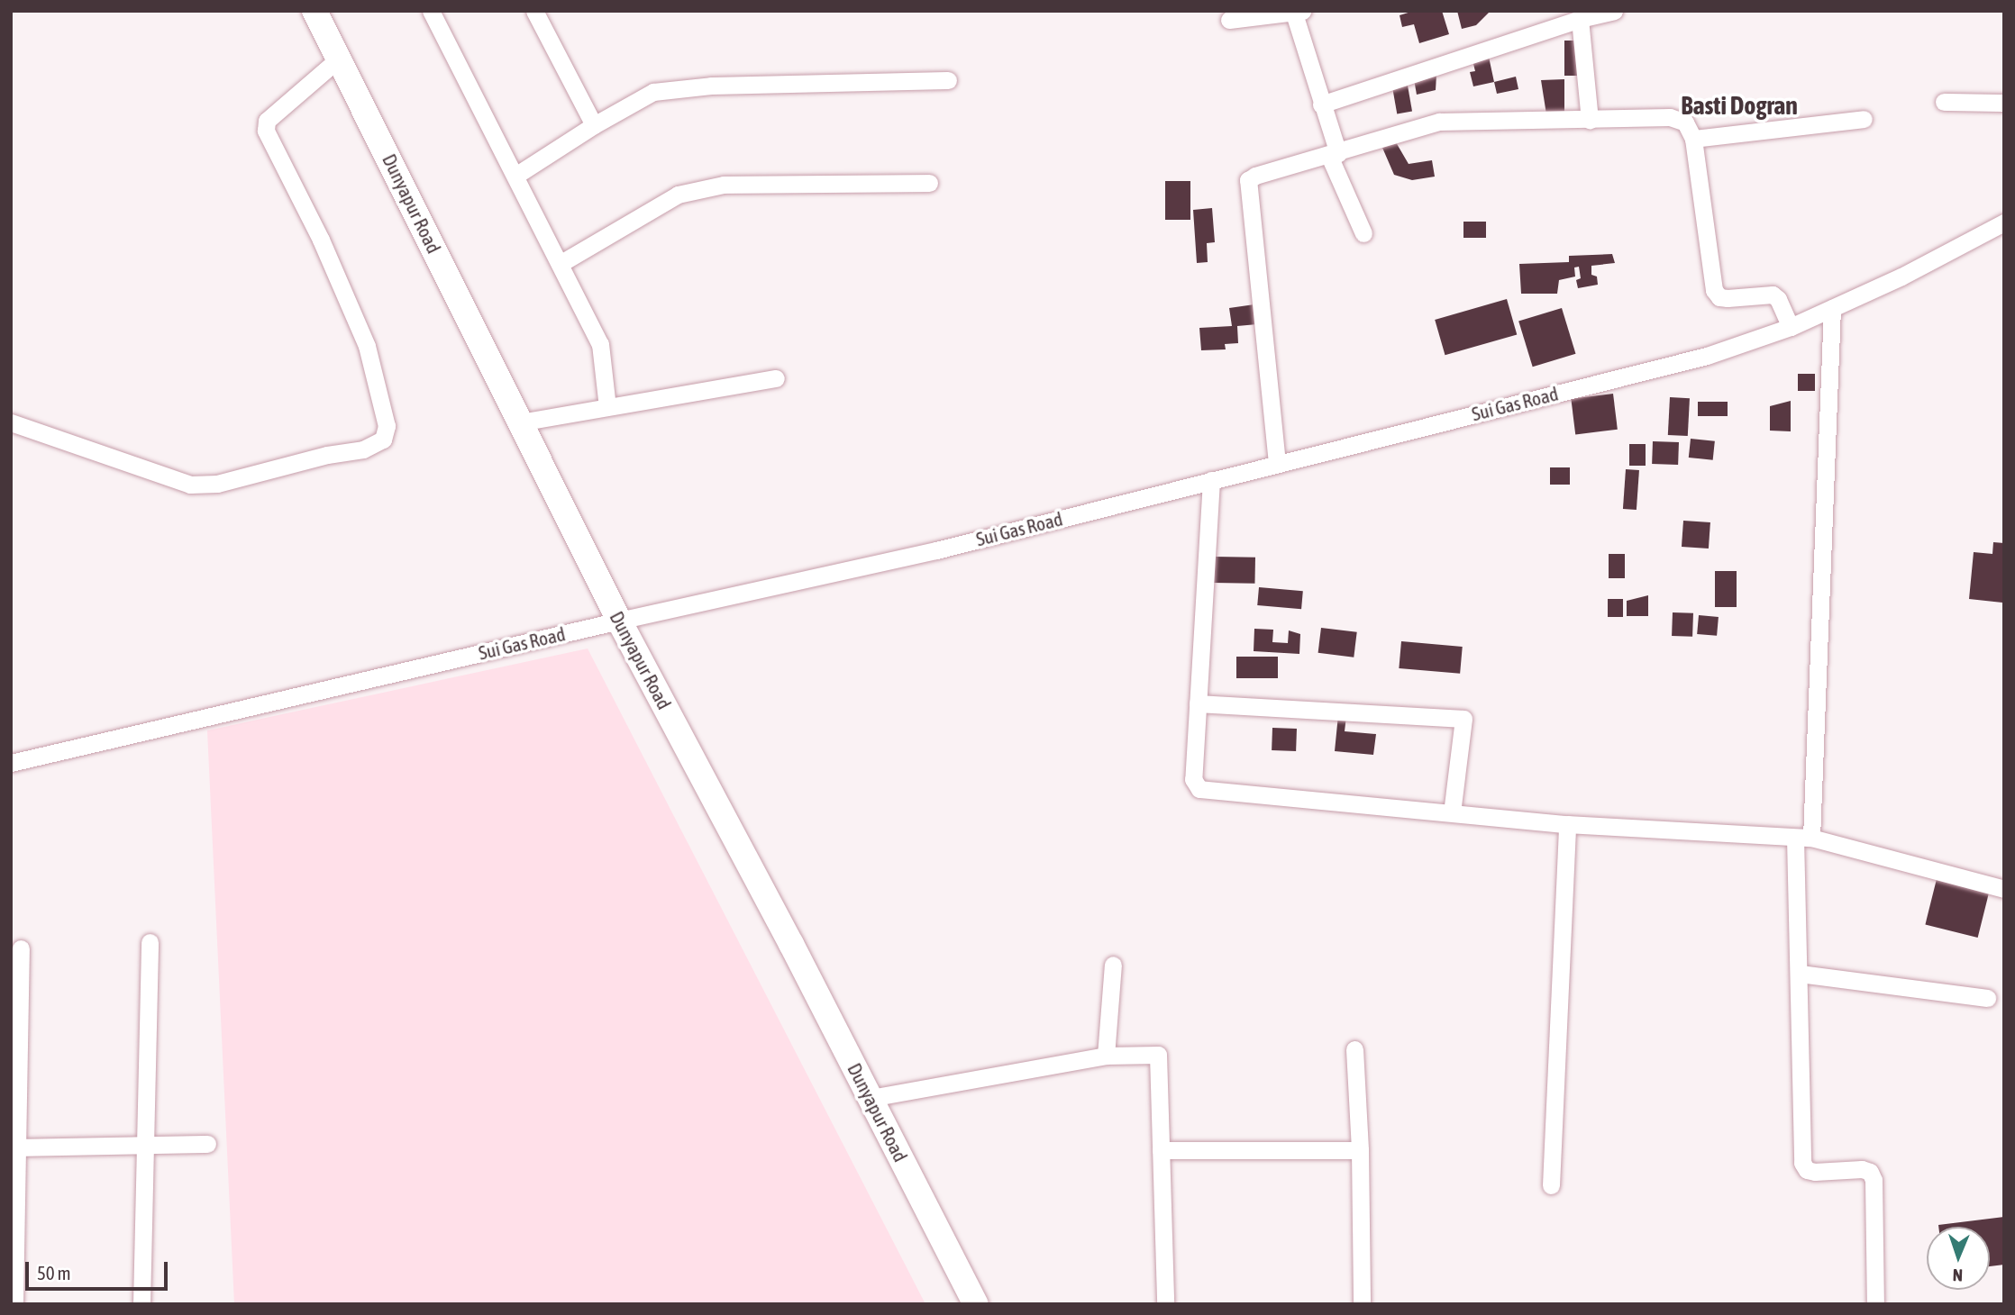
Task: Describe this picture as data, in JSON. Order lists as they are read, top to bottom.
{
  "streets": {
    "street": ["Dunyapur Road", "Sui Gas Road"]
  },
  "crossings": [
    ["Dunyapur Road", "Sui Gas Road"]
  ],
  "districts": ["Basti Dogran"],
  "scale_bar": "50 m",
  "north": "bottom"
}
